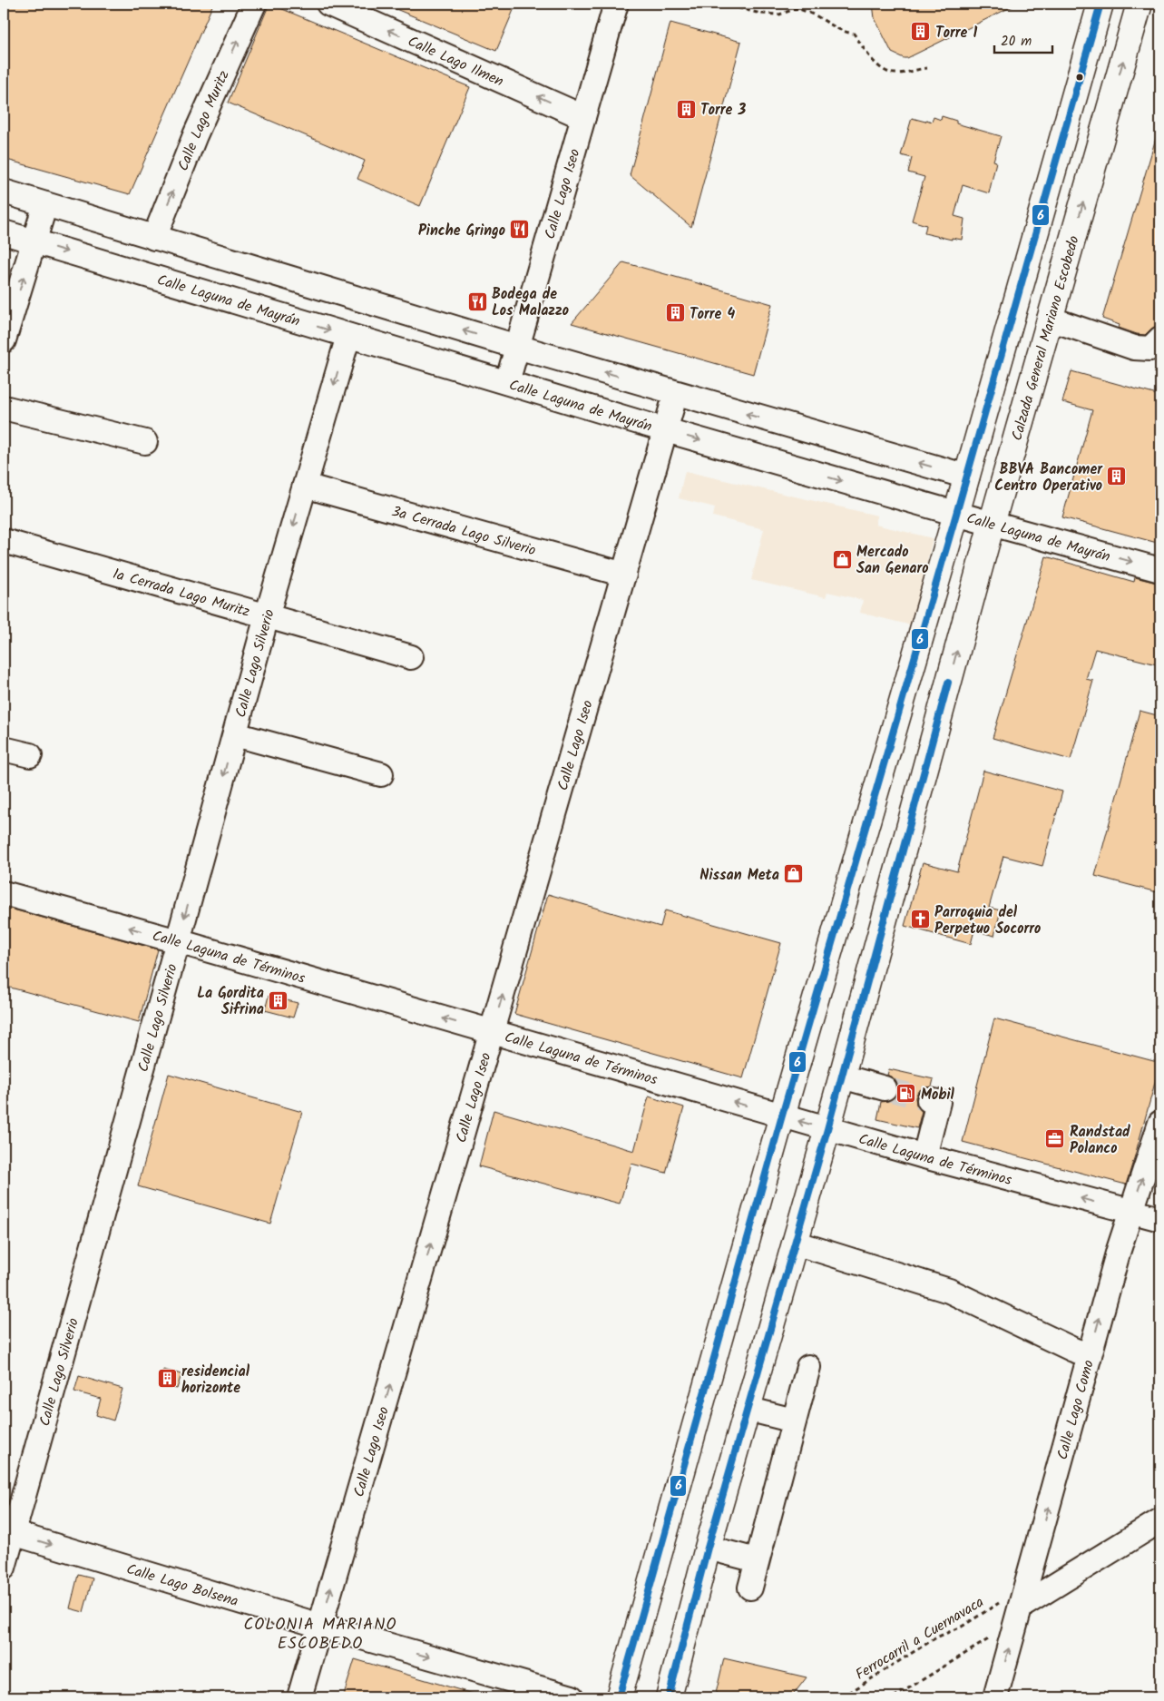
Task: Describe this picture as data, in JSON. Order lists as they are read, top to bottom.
{
  "streets": {
    "main road": ["Calzada General Mariano Escobedo"],
    "street": [
      "Calle Lago Ilmen",
      "Calle Lago Muritz",
      "Calle Lago Iseo",
      "Calle Laguna de Mayrán",
      "3a Cerrada Lago Silverio",
      "1a Cerrada Lago Muritz",
      "Calle Lago Silverio",
      "Calle Laguna de Términos",
      "Calle Lago Como",
      "Calle Lago Bolsena"
    ],
    "path": ["Ferrocarril a Cuernavaca"]
  },
  "crossings": [
    ["Calle Lago Ilmen", "Calle Lago Iseo"],
    ["Calle Lago Iseo", "Calle Laguna de Mayrán"],
    ["Calle Lago Iseo", "3a Cerrada Lago Silverio"],
    ["Calle Lago Iseo", "Calle Laguna de Términos"],
    ["Calle Lago Iseo", "Calle Lago Bolsena"],
    ["Calle Laguna de Mayrán", "Calzada General Mariano Escobedo"],
    ["Calle Laguna de Mayrán", "Calle Lago Silverio"],
    ["Calzada General Mariano Escobedo", "Calle Laguna de Términos"],
    ["3a Cerrada Lago Silverio", "Calle Lago Silverio"],
    ["1a Cerrada Lago Muritz", "Calle Lago Silverio"],
    ["Calle Lago Silverio", "Calle Laguna de Términos"],
    ["Calle Lago Silverio", "Calle Lago Bolsena"],
    ["Calle Laguna de Términos", "Calle Lago Como"],
    ["Calle Lago Como", "Ferrocarril a Cuernavaca"]
  ],
  "one_way": [
    "Calle Lago Ilmen",
    "Calle Lago Muritz",
    "Calle Lago Iseo",
    "Calle Lago Silverio",
    "Calle Laguna de Términos",
    "Calle Lago Como",
    "Calle Lago Bolsena"
  ],
  "districts": ["COLONIA MARIANO ESCOBEDO"],
  "places": {
    "building": [
      "Torre 1",
      "Torre 3",
      "Torre 4",
      "BBVA Bancomer Centro Operativo",
      "La Gordita Sifrina",
      "residencial horizonte"
    ],
    "restaurant": ["Pinche Gringo", "Bodega de Los Malazzo"],
    "shop": ["Mercado San Genaro", "Nissan Meta"],
    "church": ["Parroquia del Perpetuo Socorro"],
    "fuel station": ["Mobil"],
    "office": ["Randstad Polanco"]
  },
  "lines": ["transit line 6"],
  "scale_bar": "20 m"
}
